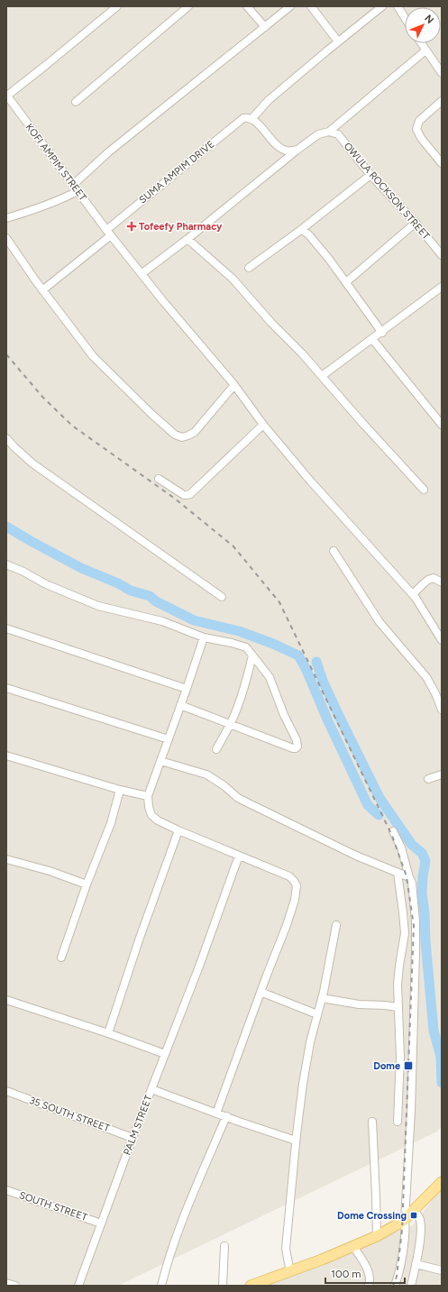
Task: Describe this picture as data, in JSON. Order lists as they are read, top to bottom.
{
  "streets": {
    "street": [
      "KOFI AMPIM STREET",
      "SUMA AMPIM DRIVE",
      "OWULA ROCKSON STREET",
      "35 SOUTH STREET",
      "PALM STREET",
      "SOUTH STREET"
    ]
  },
  "crossings": [
    ["KOFI AMPIM STREET", "SUMA AMPIM DRIVE"],
    ["35 SOUTH STREET", "PALM STREET"],
    ["PALM STREET", "SOUTH STREET"]
  ],
  "places": {
    "health": ["Tofeefy Pharmacy"],
    "transit": ["Dome", "Dome Crossing"]
  },
  "scale_bar": "100 m",
  "north": "top right"
}
